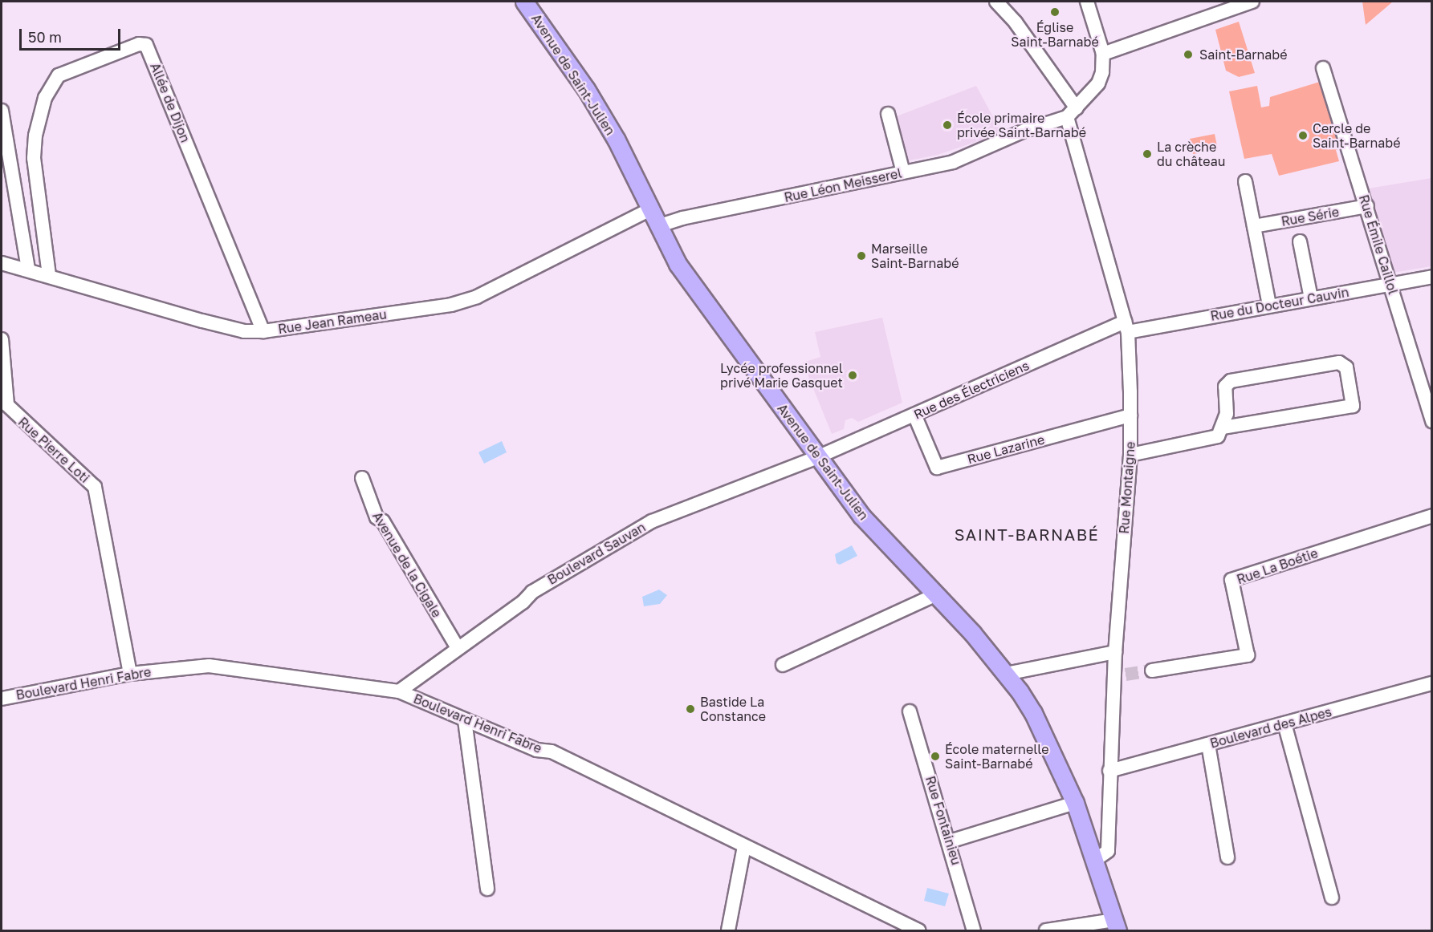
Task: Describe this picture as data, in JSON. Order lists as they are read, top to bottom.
{
  "streets": {
    "main road": ["Avenue de Saint-Julien"],
    "street": [
      "Allée de Dijon",
      "Rue Léon Meisserel",
      "Rue Série",
      "Rue Émile Caillol",
      "Rue du Docteur Cauvin",
      "Rue Jean Rameau",
      "Rue des Électriciens",
      "Rue Lazarine",
      "Rue Pierre Loti",
      "Rue Montaigne",
      "Boulevard Sauvan",
      "Avenue de la Cigale",
      "Rue La Boétie",
      "Boulevard Henri Fabre",
      "Boulevard des Alpes",
      "Rue Fontainieu"
    ]
  },
  "crossings": [
    ["Avenue de Saint-Julien", "Rue Léon Meisserel"],
    ["Avenue de Saint-Julien", "Rue Jean Rameau"],
    ["Avenue de Saint-Julien", "Rue des Électriciens"],
    ["Avenue de Saint-Julien", "Rue Montaigne"],
    ["Avenue de Saint-Julien", "Boulevard Sauvan"],
    ["Allée de Dijon", "Rue Jean Rameau"],
    ["Rue Léon Meisserel", "Rue Montaigne"],
    ["Rue Série", "Rue Émile Caillol"],
    ["Rue Émile Caillol", "Rue du Docteur Cauvin"],
    ["Rue du Docteur Cauvin", "Rue des Électriciens"],
    ["Rue du Docteur Cauvin", "Rue Montaigne"],
    ["Rue des Électriciens", "Rue Lazarine"],
    ["Rue des Électriciens", "Rue Montaigne"],
    ["Rue des Électriciens", "Boulevard Sauvan"],
    ["Rue Lazarine", "Rue Montaigne"],
    ["Rue Pierre Loti", "Boulevard Henri Fabre"],
    ["Rue Montaigne", "Boulevard des Alpes"],
    ["Boulevard Sauvan", "Avenue de la Cigale"],
    ["Boulevard Sauvan", "Boulevard Henri Fabre"]
  ],
  "districts": ["SAINT-BARNABÉ"],
  "places": [
    "Église Saint-Barnabé",
    "Saint-Barnabé",
    "École primaire privée Saint-Barnabé",
    "Cercle de Saint-Barnabé",
    "La crèche du château",
    "Marseille Saint-Barnabé",
    "Lycée professionnel privé Marie Gasquet",
    "Bastide La Constance",
    "École maternelle Saint-Barnabé"
  ],
  "scale_bar": "50 m"
}
